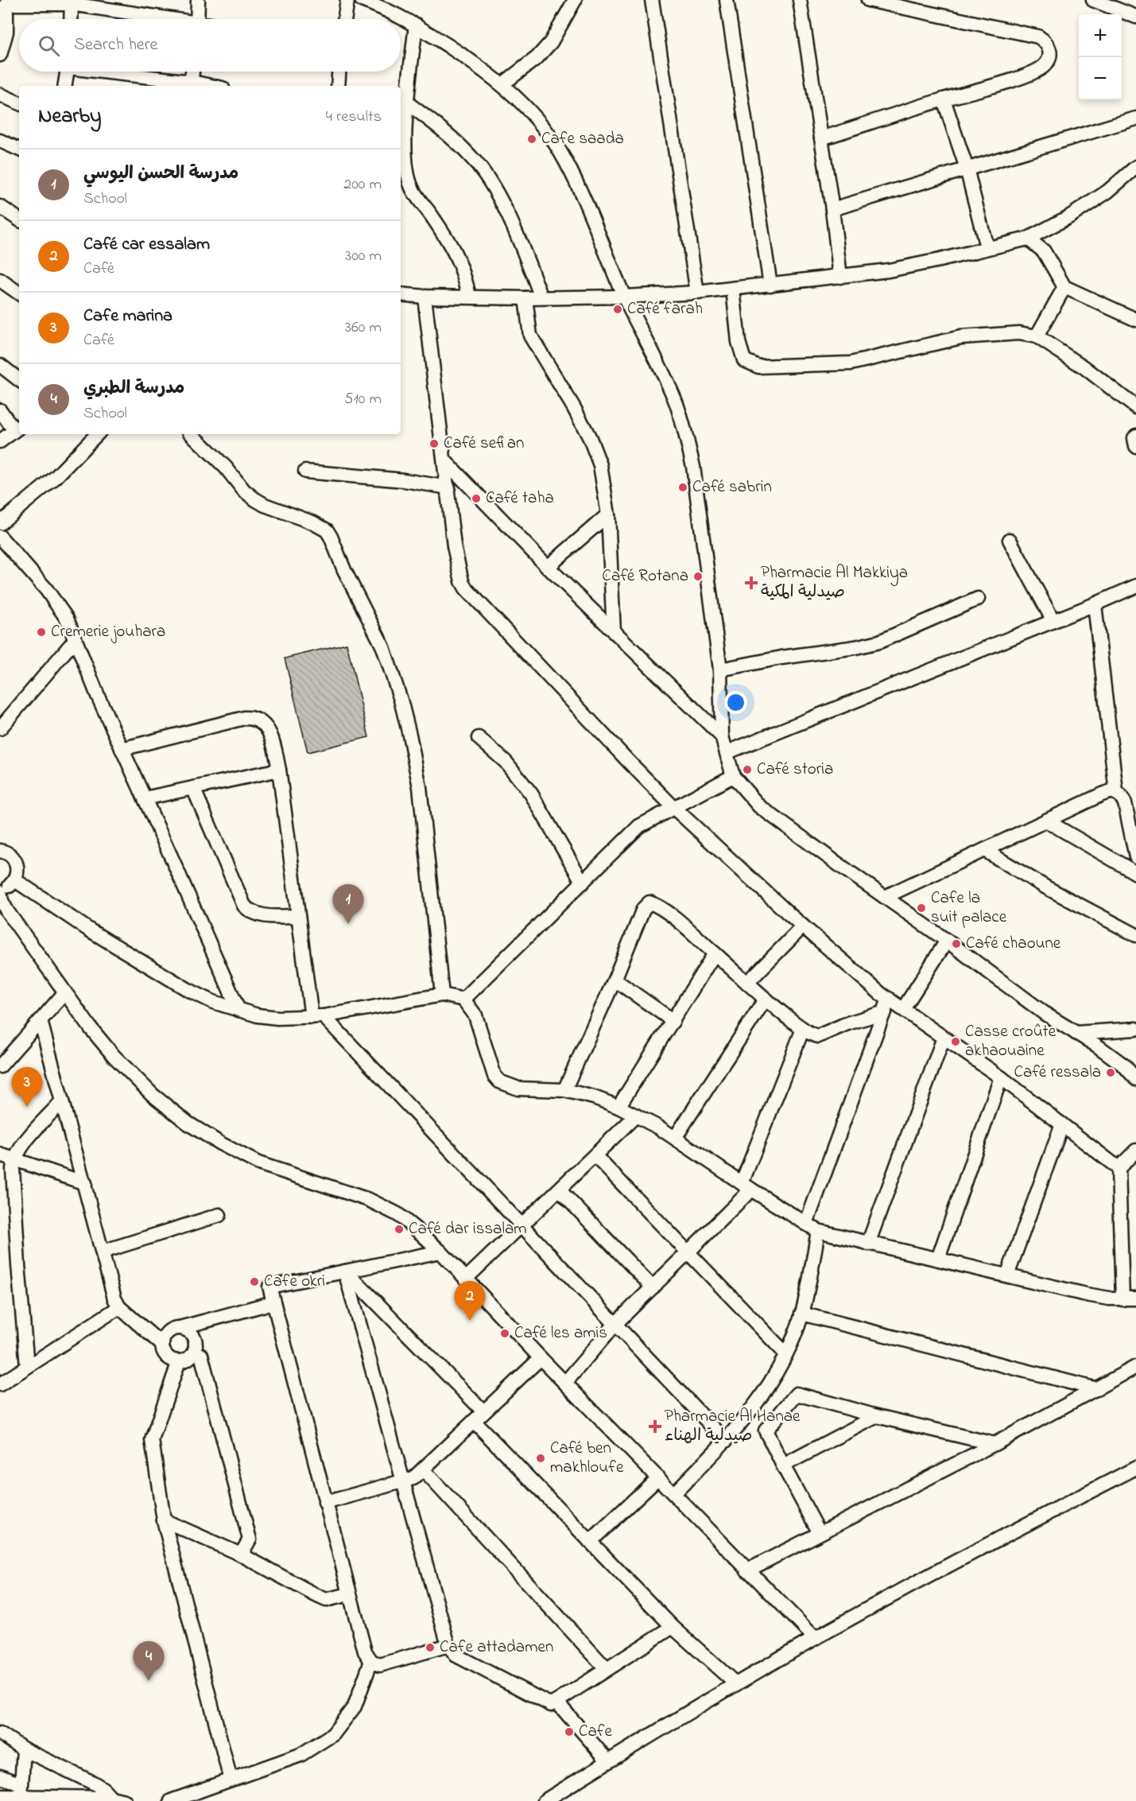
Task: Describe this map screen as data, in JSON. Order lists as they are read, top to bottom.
{
  "places": {
    "other": [
      "Cafe saada",
      "Café farah",
      "Café sefian",
      "Café sabrin",
      "Café taha",
      "Café Rotana",
      "Cremerie jouhara",
      "Café storia",
      "Cafe la suit palace",
      "Café chaoune",
      "Casse croûte akhaouaine",
      "Café ressala",
      "Café dar issalam",
      "Cafe okri",
      "Café les amis",
      "Café ben makhloufe",
      "Cafe attadamen",
      "Cafe"
    ],
    "health": ["Pharmacie Al Makkiya صيدلية المكية", "Pharmacie Al Hanae صيدلية الهناء"]
  },
  "page": {
    "map_buttons": ["+", "−"],
    "search": "Search here",
    "heading": ["Nearby", "4 results"],
    "list": [
      {
        "mark": "1",
        "name": "مدرسة الحسن اليوسي",
        "note": "School",
        "value": "200 m"
      },
      {
        "mark": "2",
        "name": "Café car essalam",
        "note": "Café",
        "value": "300 m"
      },
      {
        "mark": "3",
        "name": "Cafe marina",
        "note": "Café",
        "value": "360 m"
      },
      {
        "mark": "4",
        "name": "مدرسة الطبري",
        "note": "School",
        "value": "510 m"
      }
    ],
    "pins": [
      "1",
      "3",
      "2",
      "4"
    ]
  }
}
